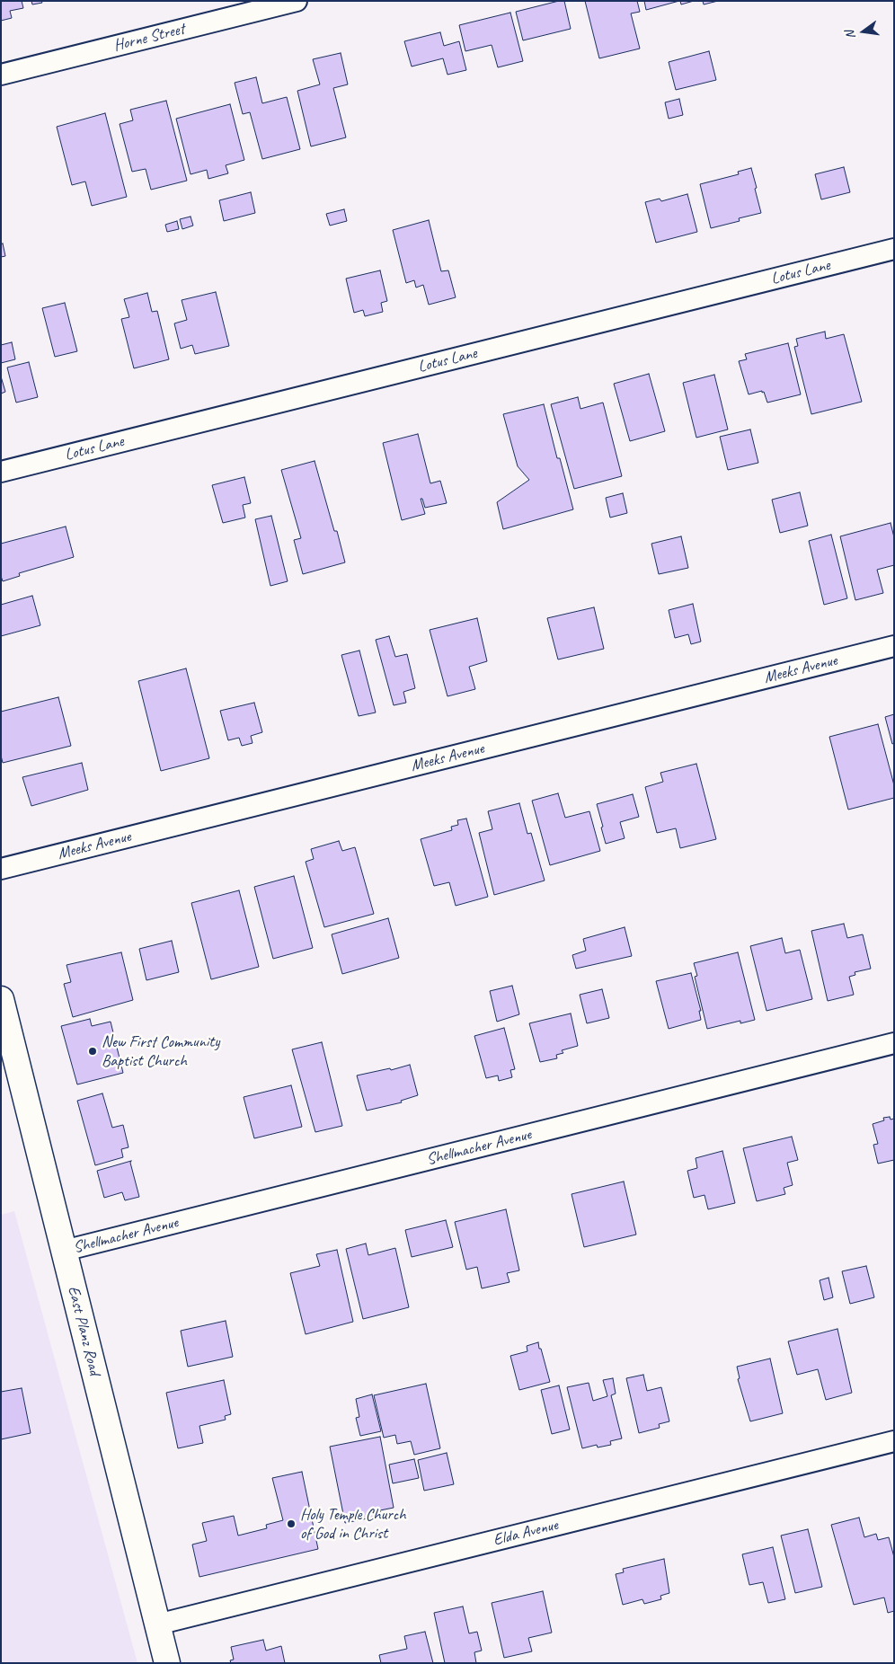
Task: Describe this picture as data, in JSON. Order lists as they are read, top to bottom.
{
  "streets": {
    "street": [
      "Horne Street",
      "Lotus Lane",
      "Meeks Avenue",
      "Shellmacher Avenue",
      "East Planz Road",
      "Elda Avenue"
    ]
  },
  "crossings": [
    ["Shellmacher Avenue", "East Planz Road"],
    ["East Planz Road", "Elda Avenue"]
  ],
  "places": ["New First Community Baptist Church", "Holy Temple Church of God in Christ"],
  "north": "left"
}
